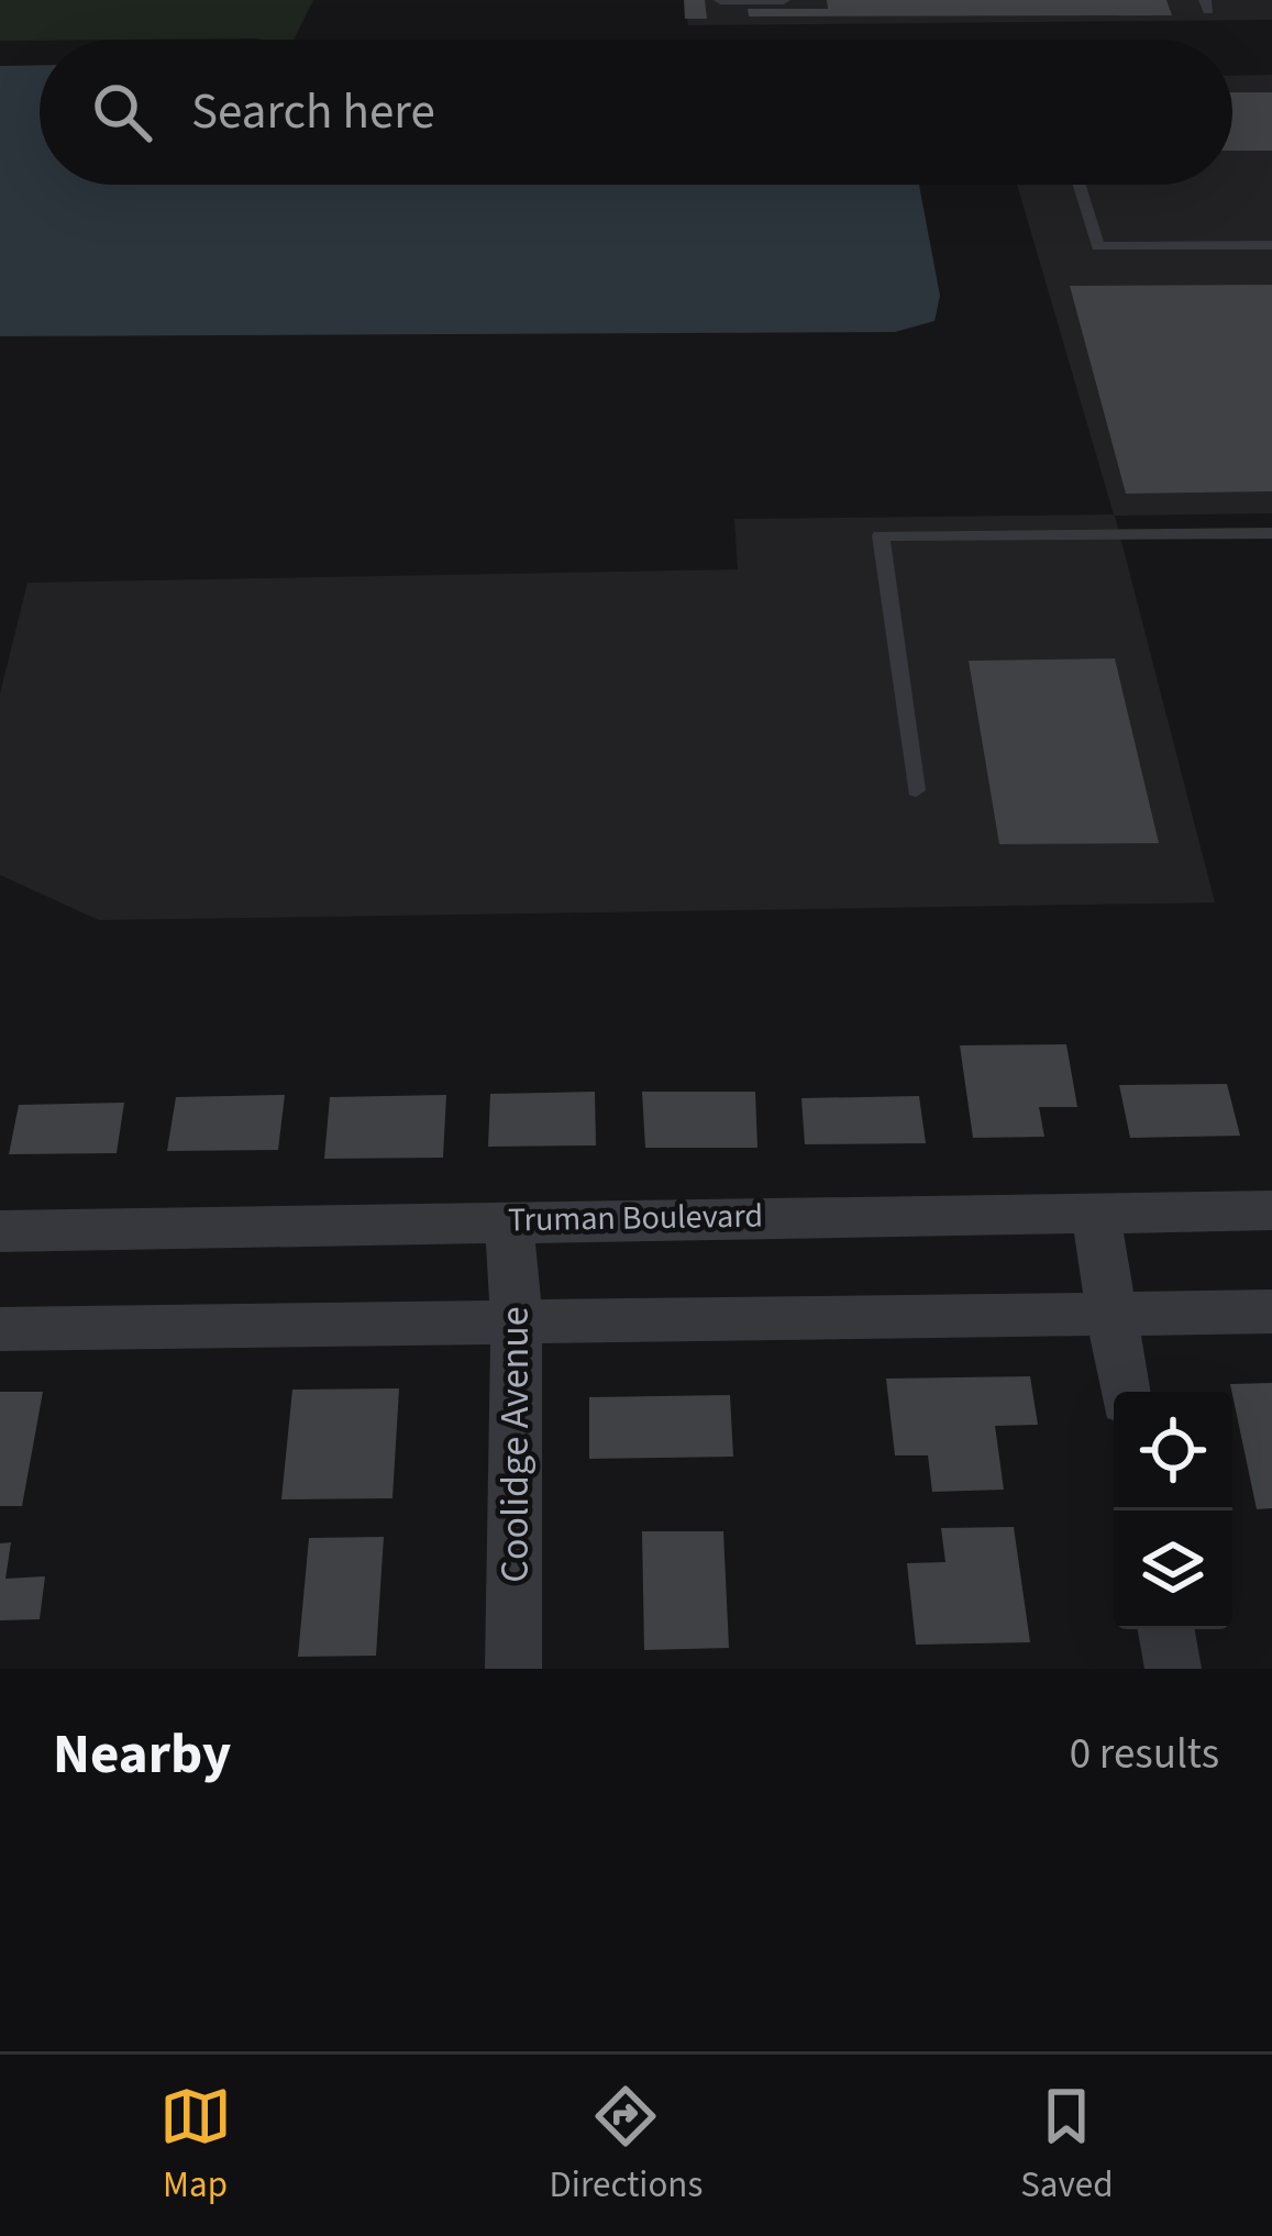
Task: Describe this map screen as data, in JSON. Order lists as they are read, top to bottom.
{
  "streets": {
    "street": ["Truman Boulevard", "Coolidge Avenue"]
  },
  "crossings": [
    ["Truman Boulevard", "Coolidge Avenue"]
  ],
  "page": {
    "search": "Search here",
    "heading": ["Nearby", "0 results"],
    "nav": ["Map", "Directions", "Saved"]
  }
}
